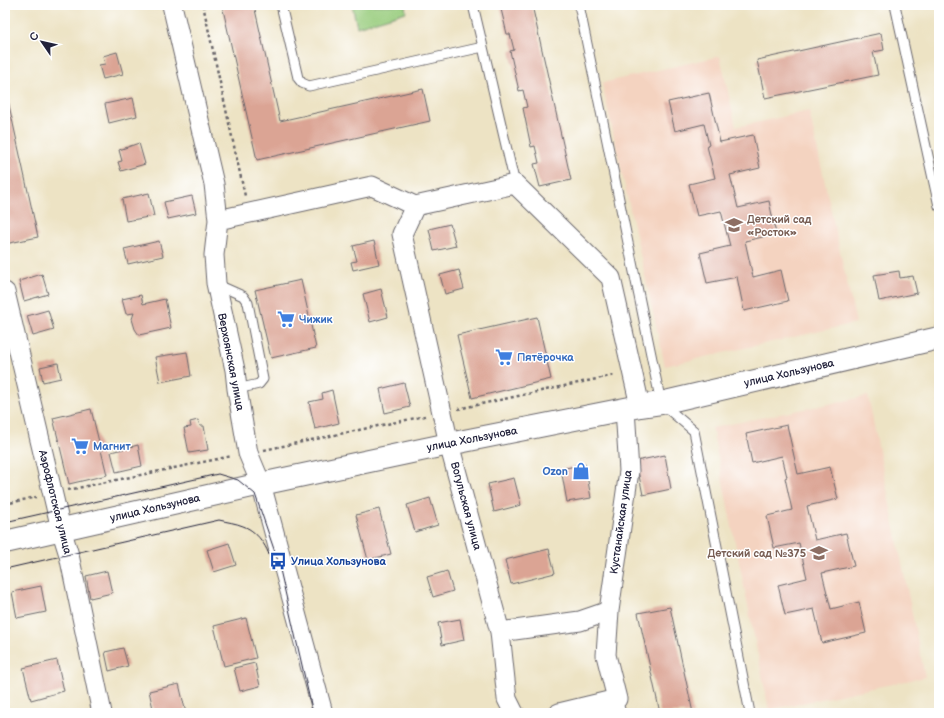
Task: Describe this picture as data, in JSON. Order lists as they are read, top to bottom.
{
  "streets": {
    "street": [
      "Верхоянская улица",
      "улица Хользунова",
      "Аэрофлотская улица",
      "Вогульская улица",
      "Кустанайская улица"
    ]
  },
  "crossings": [
    ["Верхоянская улица", "улица Хользунова"],
    ["улица Хользунова", "Аэрофлотская улица"],
    ["улица Хользунова", "Вогульская улица"],
    ["улица Хользунова", "Кустанайская улица"]
  ],
  "places": {
    "school or university": ["Детский сад «Росток»", "Детский сад №375"],
    "supermarket": ["Чижик", "Пятёрочка", "Магнит"],
    "shop": ["Ozon"],
    "bus stop": ["Улица Хользунова"]
  },
  "north": "top left"
}
